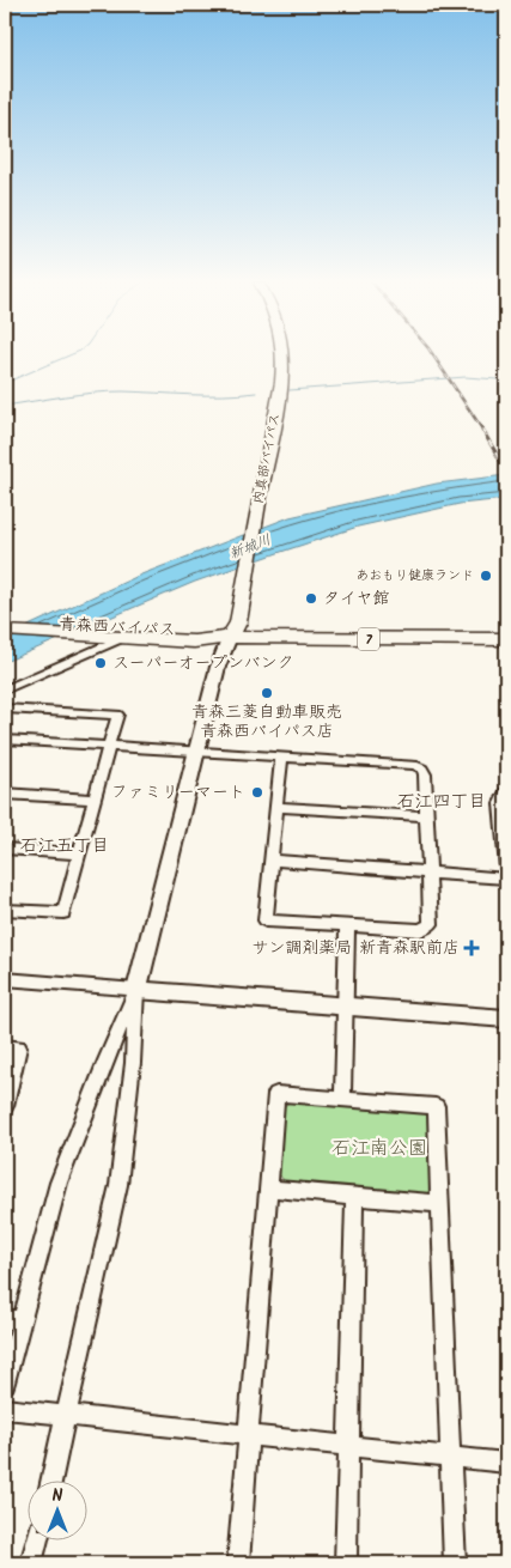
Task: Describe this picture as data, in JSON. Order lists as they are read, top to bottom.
{
  "streets": {
    "highway": ["内真部バイパス", "青森西バイパス", "7"]
  },
  "crossings": [
    ["内真部バイパス", "青森西バイパス"]
  ],
  "districts": ["石江四丁目", "石江五丁目"],
  "water": ["新城川"],
  "parks": ["石江南公園"],
  "places": {
    "other": [
      "あおもり健康ランド",
      "タイヤ館",
      "スーパーオープンバンク",
      "青森三菱自動車販売 青森西バイパス店",
      "ファミリーマート"
    ],
    "health": ["サン調剤薬局 新青森駅前店"]
  },
  "north": "top"
}
